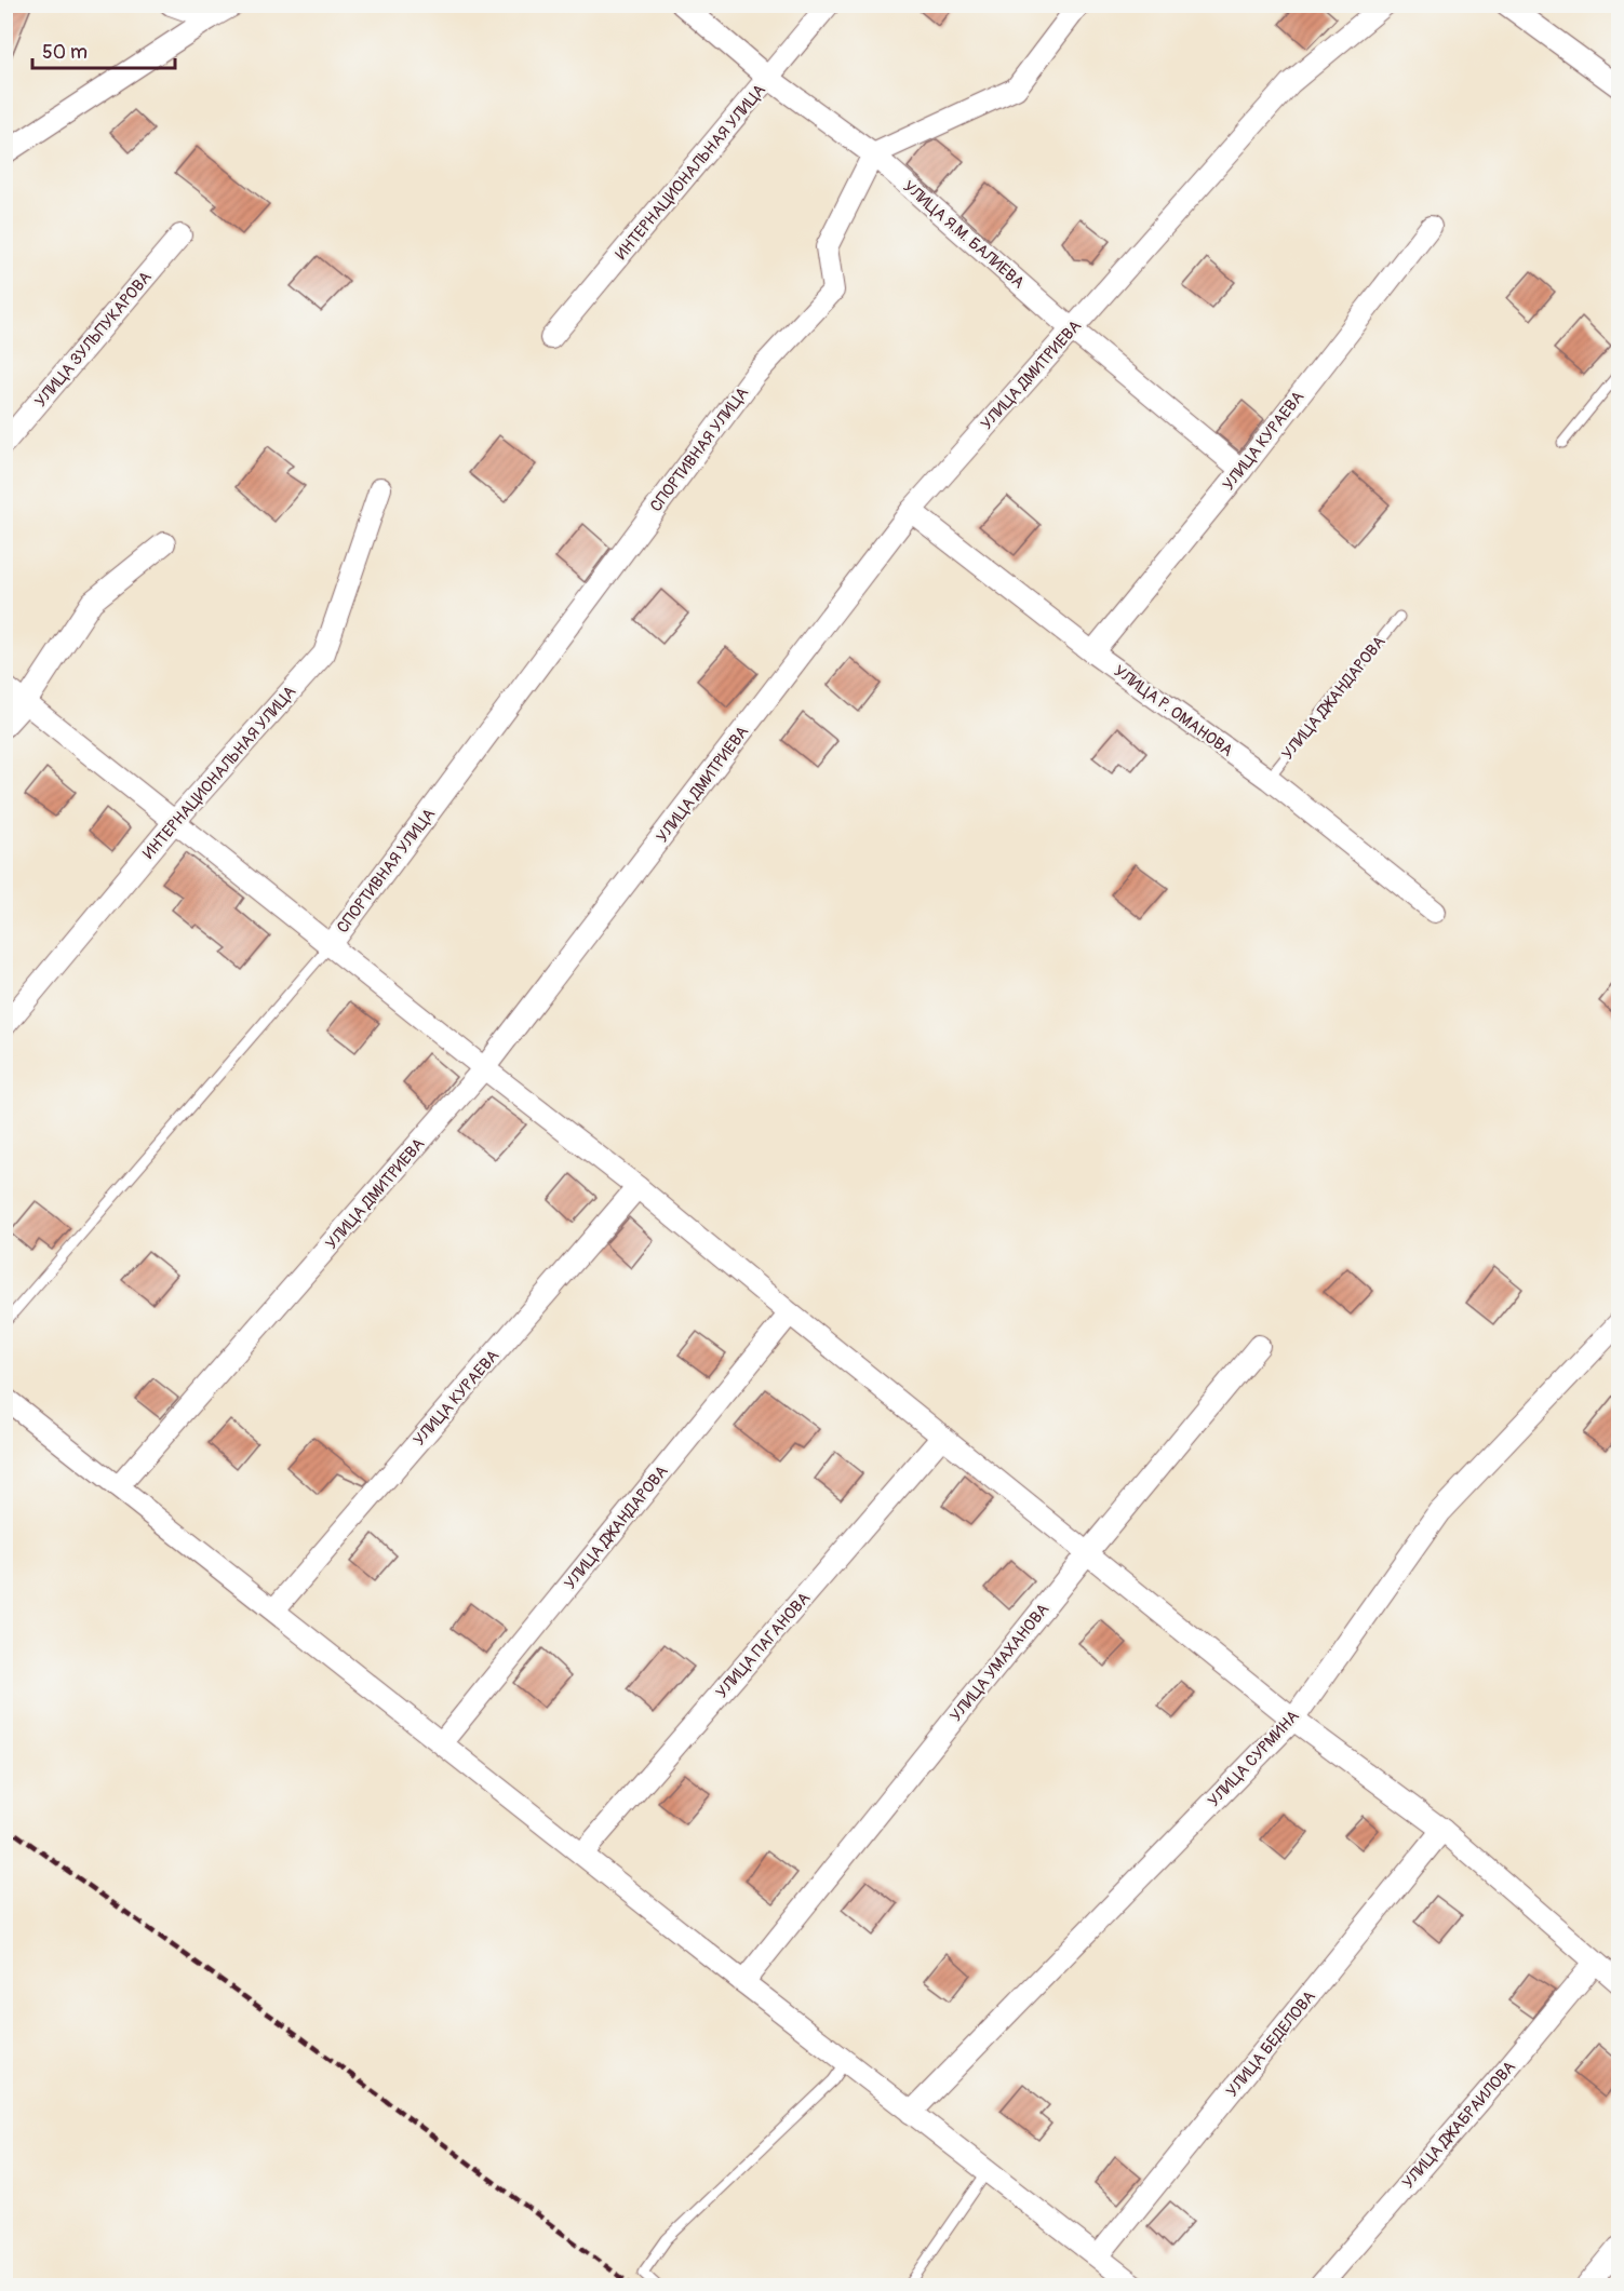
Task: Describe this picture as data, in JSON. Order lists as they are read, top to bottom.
{
  "streets": {
    "street": [
      "ИНТЕРНАЦИОНАЛЬНАЯ УЛИЦА",
      "УЛИЦА Я.М. БАЛИЕВА",
      "УЛИЦА ЗУЛЬПУКАРОВА",
      "УЛИЦА ДМИТРИЕВА",
      "УЛИЦА КУРАЕВА",
      "СПОРТИВНАЯ УЛИЦА",
      "УЛИЦА ДЖАНДАРОВА",
      "УЛИЦА Р. ОМАНОВА",
      "УЛИЦА ПАГАНОВА",
      "УЛИЦА УМАХАНОВА",
      "УЛИЦА СУРМИНА",
      "УЛИЦА БЕДЕЛОВА",
      "УЛИЦА ДЖАБРАИЛОВА"
    ]
  },
  "crossings": [
    ["ИНТЕРНАЦИОНАЛЬНАЯ УЛИЦА", "УЛИЦА Я.М. БАЛИЕВА"],
    ["УЛИЦА Я.М. БАЛИЕВА", "УЛИЦА ДМИТРИЕВА"],
    ["УЛИЦА Я.М. БАЛИЕВА", "УЛИЦА КУРАЕВА"],
    ["УЛИЦА Я.М. БАЛИЕВА", "СПОРТИВНАЯ УЛИЦА"],
    ["УЛИЦА ДМИТРИЕВА", "УЛИЦА Р. ОМАНОВА"],
    ["УЛИЦА КУРАЕВА", "УЛИЦА Р. ОМАНОВА"],
    ["УЛИЦА ДЖАНДАРОВА", "УЛИЦА Р. ОМАНОВА"]
  ],
  "scale_bar": "50 m"
}
